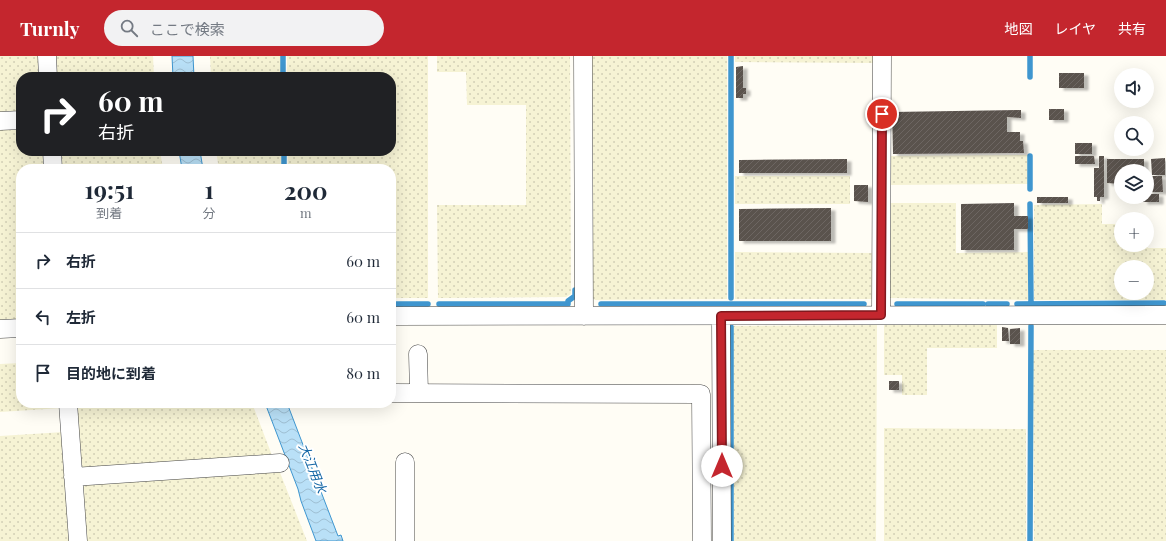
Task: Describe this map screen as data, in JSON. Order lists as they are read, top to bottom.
{
  "water": ["大江用水"],
  "page": {
    "header": "Turnly",
    "search": "ここで検索",
    "nav": ["地図", "レイヤ", "共有"],
    "map_buttons": ["+", "−"],
    "turn": ["60 m", "右折"],
    "eta": [
      "19:51",
      "到着",
      "1",
      "分",
      "200",
      "m"
    ],
    "list": [
      {
        "name": "右折",
        "value": "60 m"
      },
      {
        "name": "左折",
        "value": "60 m"
      },
      {
        "name": "目的地に到着",
        "value": "80 m"
      }
    ]
  }
}
